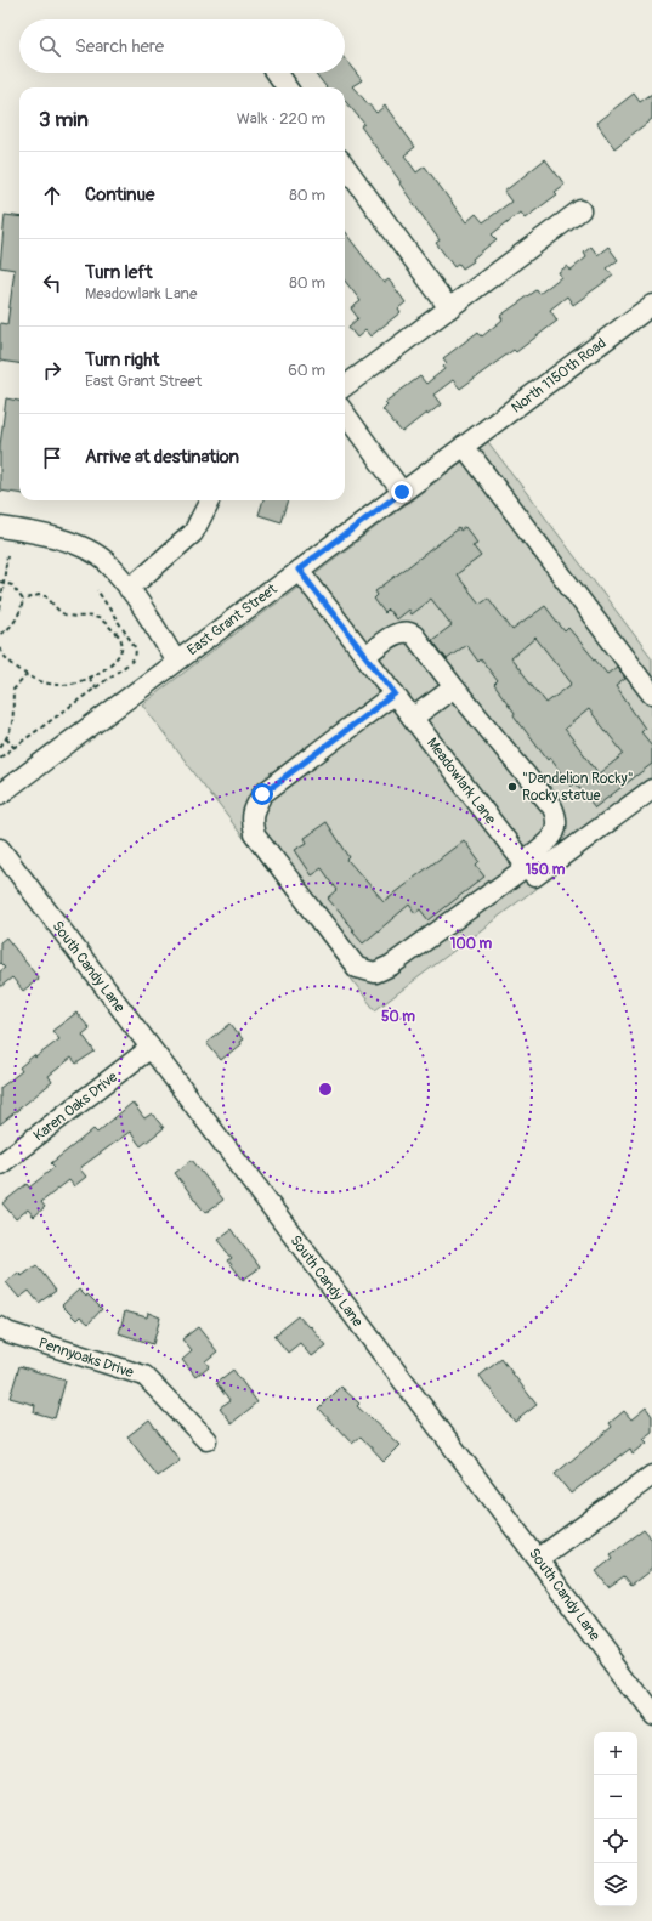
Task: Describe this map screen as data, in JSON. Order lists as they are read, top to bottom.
{
  "streets": {
    "street": [
      "North 1150th Road",
      "East Grant Street",
      "Meadowlark Lane",
      "South Candy Lane",
      "Karen Oaks Drive",
      "Pennyoaks Drive"
    ]
  },
  "crossings": [
    ["North 1150th Road", "East Grant Street"],
    ["East Grant Street", "Meadowlark Lane"],
    ["South Candy Lane", "Karen Oaks Drive"]
  ],
  "places": ["\"Dandelion Rocky\" Rocky statue"],
  "page": {
    "search": "Search here",
    "heading": ["3 min", "Walk · 220 m"],
    "list": [
      ["Continue", "80 m"],
      ["Turn left", "Meadowlark Lane", "80 m"],
      ["Turn right", "East Grant Street", "60 m"],
      "Arrive at destination"
    ],
    "map_buttons": ["+", "−"]
  },
  "rings": ["150 m", "100 m", "50 m"]
}
